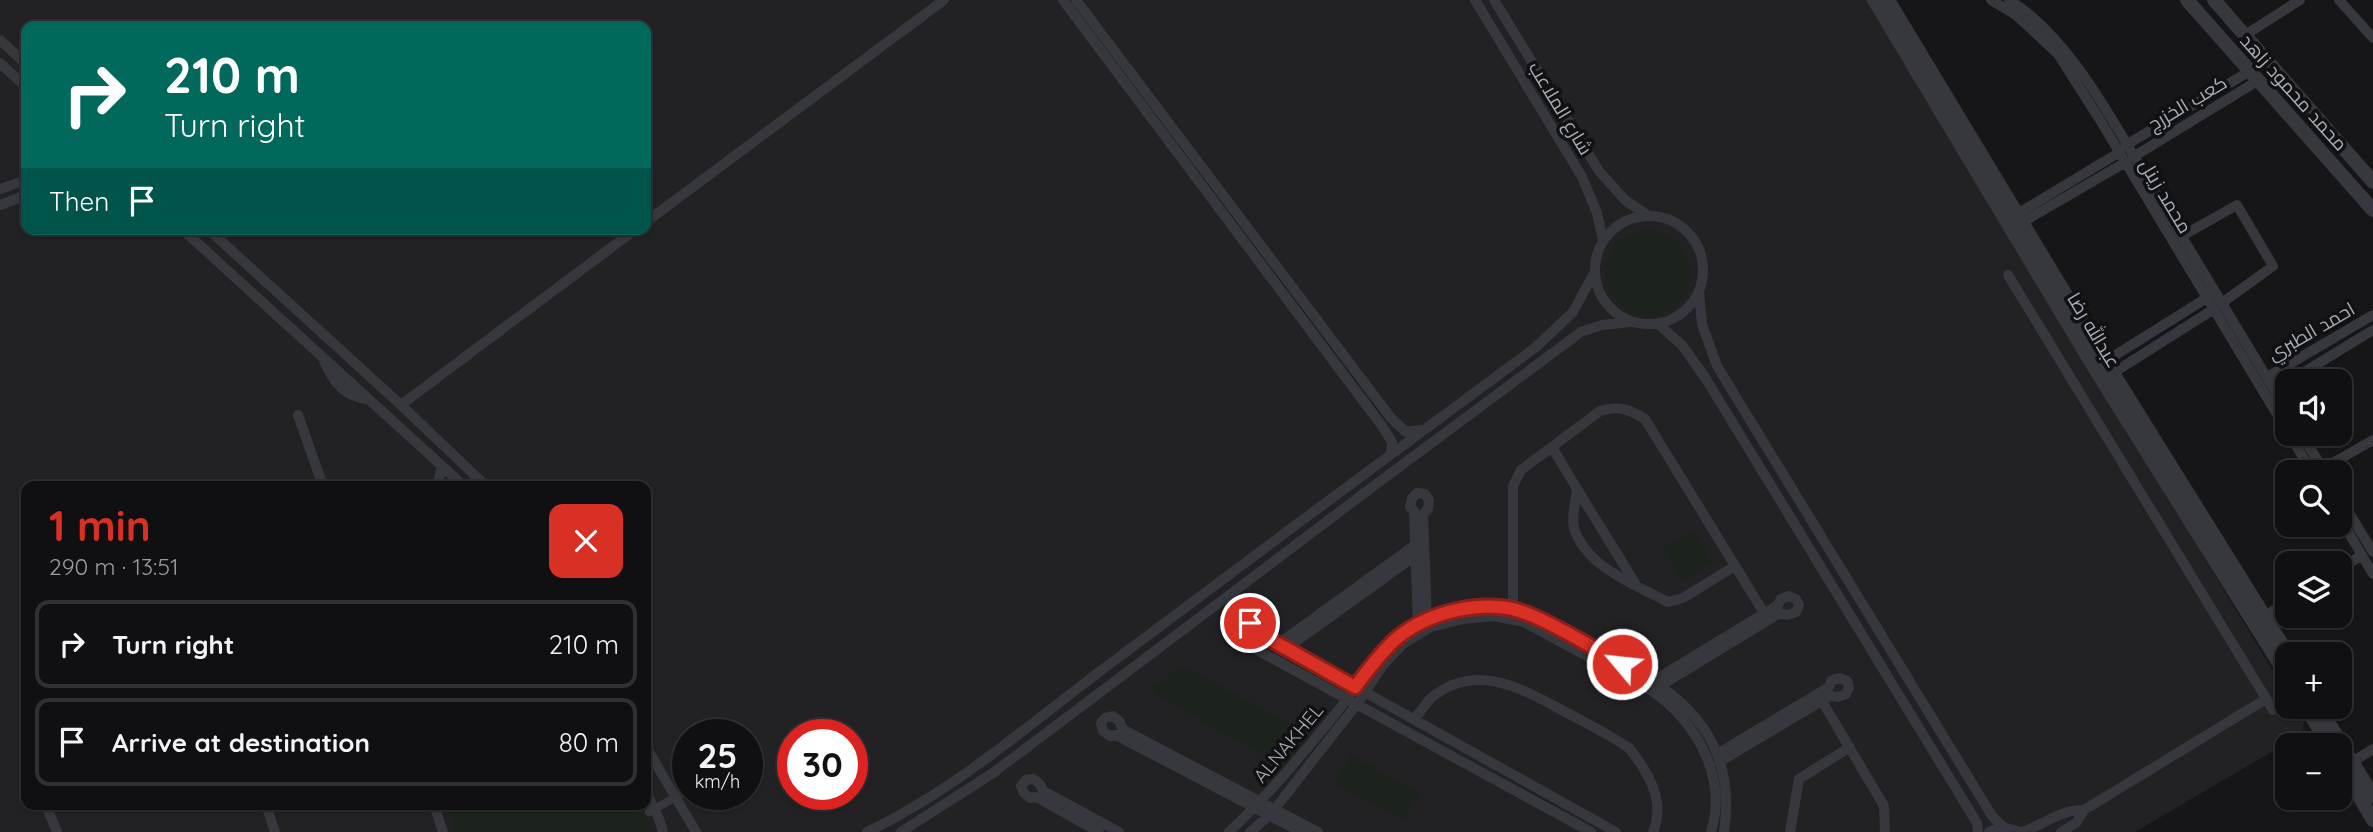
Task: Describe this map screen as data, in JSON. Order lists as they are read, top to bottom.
{
  "streets": {
    "street": [
      "محمد محمود زاهد",
      "كعب الخزرج",
      "شارع الملاعب",
      "محمد زينل",
      "عبدالله رضا",
      "احمد الطبري",
      "ALNAKHEL"
    ]
  },
  "crossings": [
    ["محمد محمود زاهد", "كعب الخزرج"],
    ["كعب الخزرج", "محمد زينل"],
    ["كعب الخزرج", "عبدالله رضا"],
    ["محمد زينل", "احمد الطبري"]
  ],
  "page": {
    "turn": ["210 m", "Turn right"],
    "then": "Then",
    "map_buttons": ["+", "−"],
    "heading": ["1 min", "290 m · 13:51"],
    "list": [
      {
        "name": "Turn right",
        "value": "210 m"
      },
      {
        "name": "Arrive at destination",
        "value": "80 m"
      }
    ],
    "speed": "25 km/h",
    "limit": "30"
  }
}
